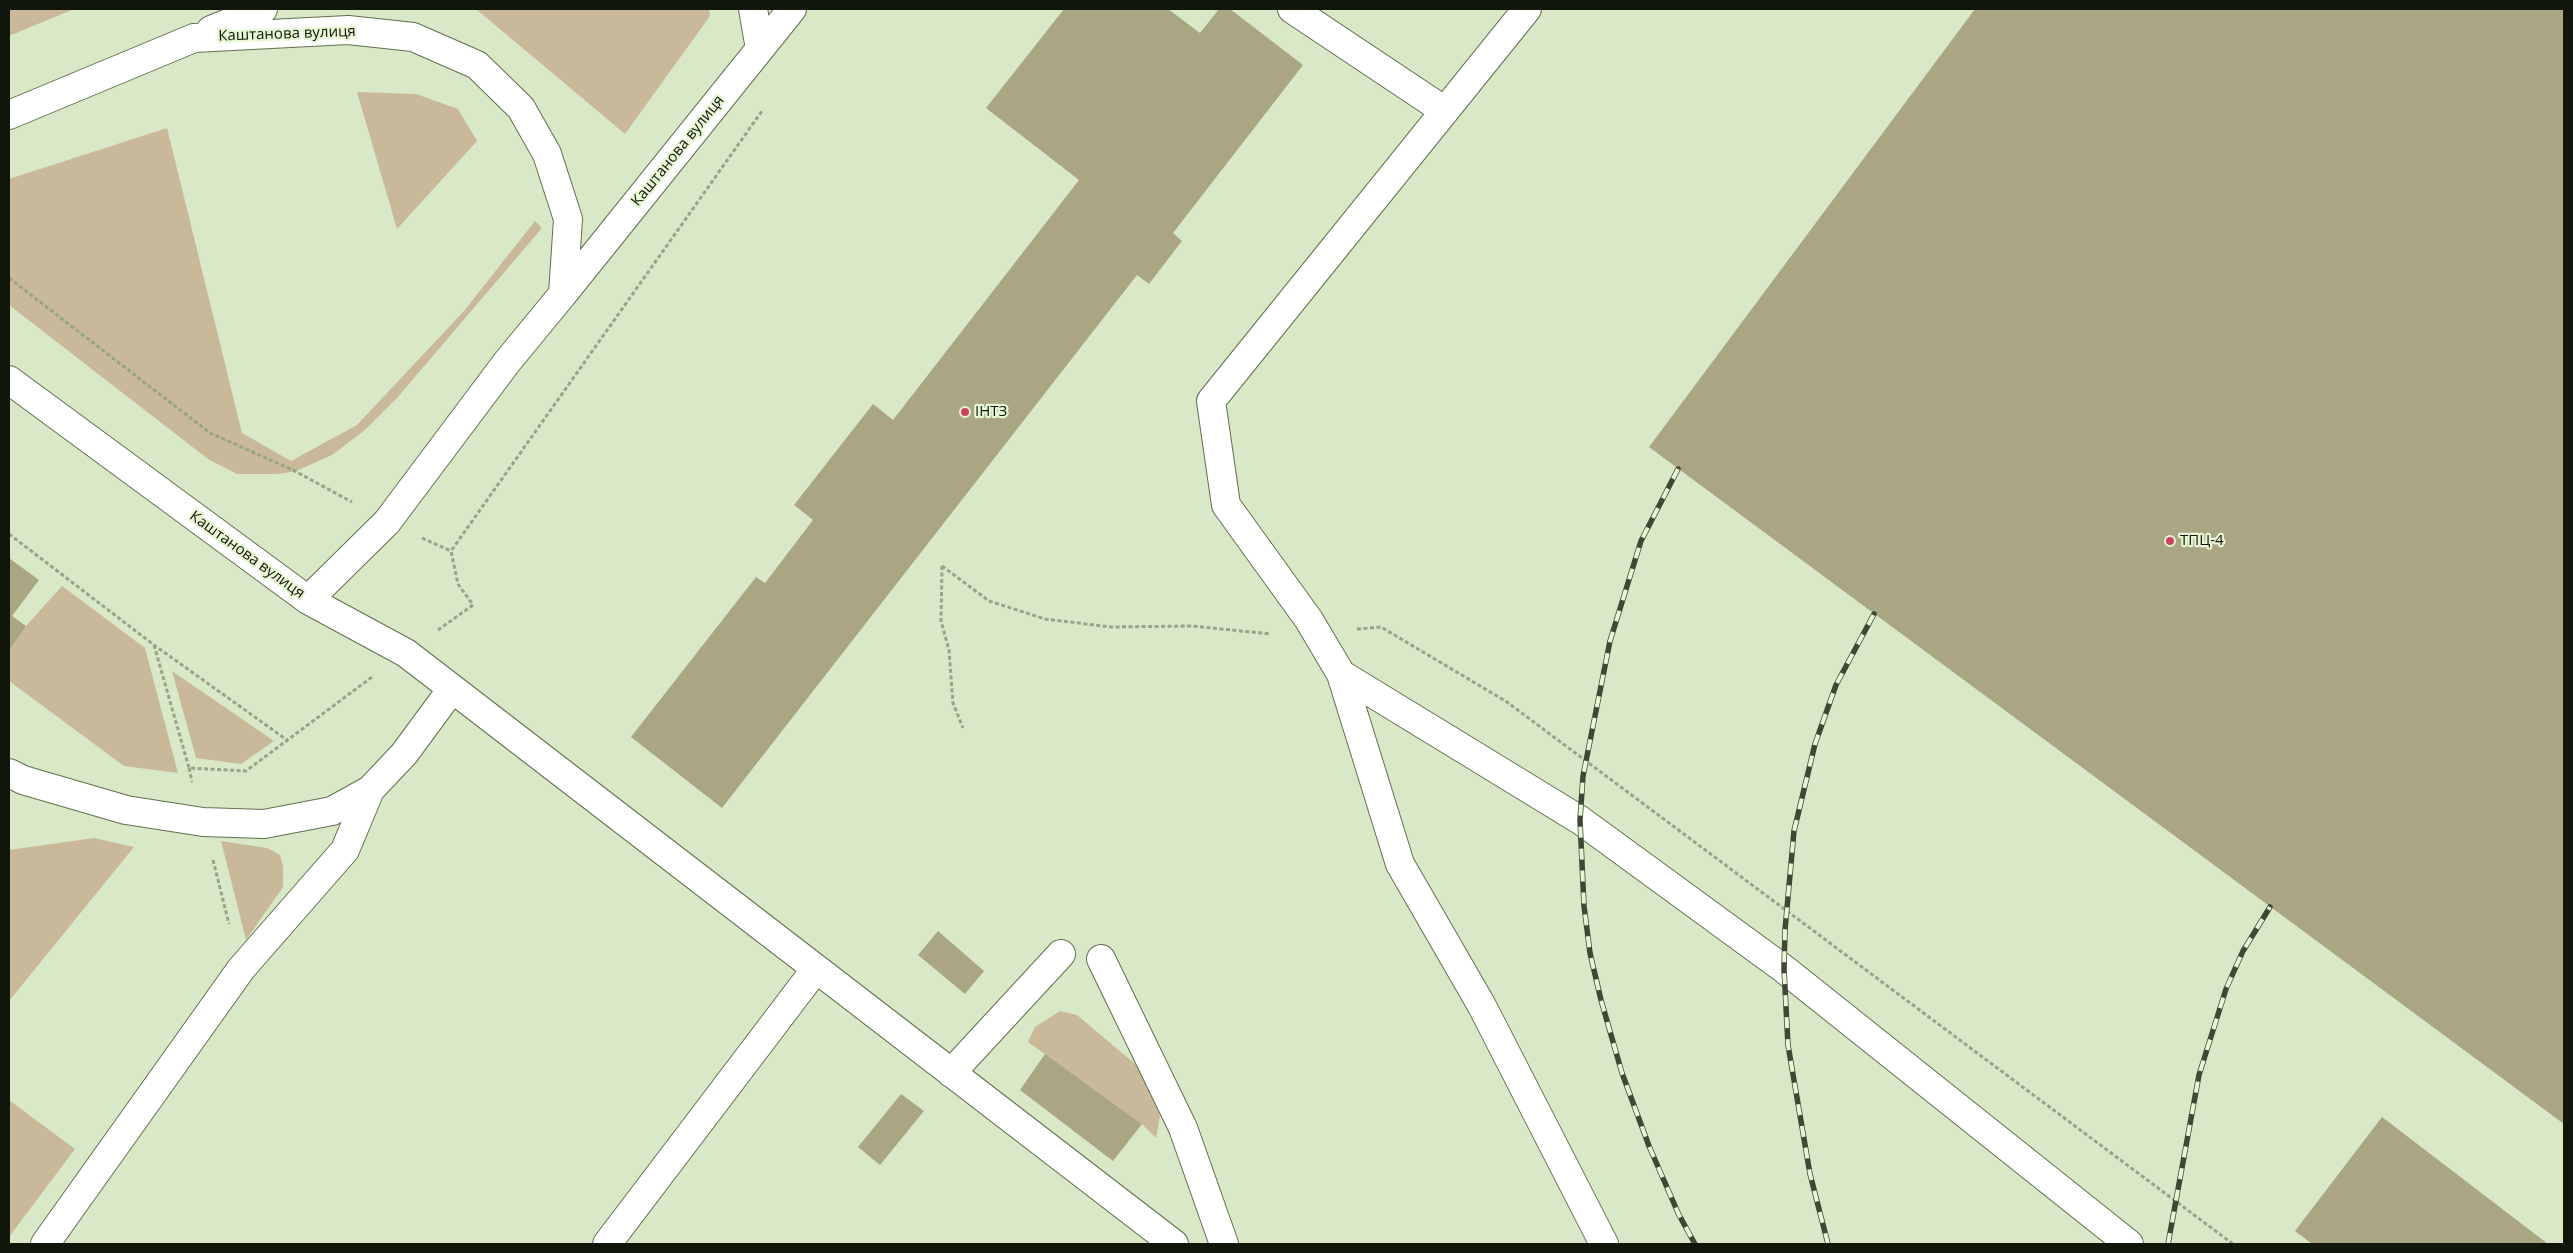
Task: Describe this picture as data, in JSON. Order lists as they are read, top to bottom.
{
  "streets": {
    "street": ["Каштанова вулиця"]
  },
  "places": ["ІНТЗ", "ТПЦ-4"]
}
